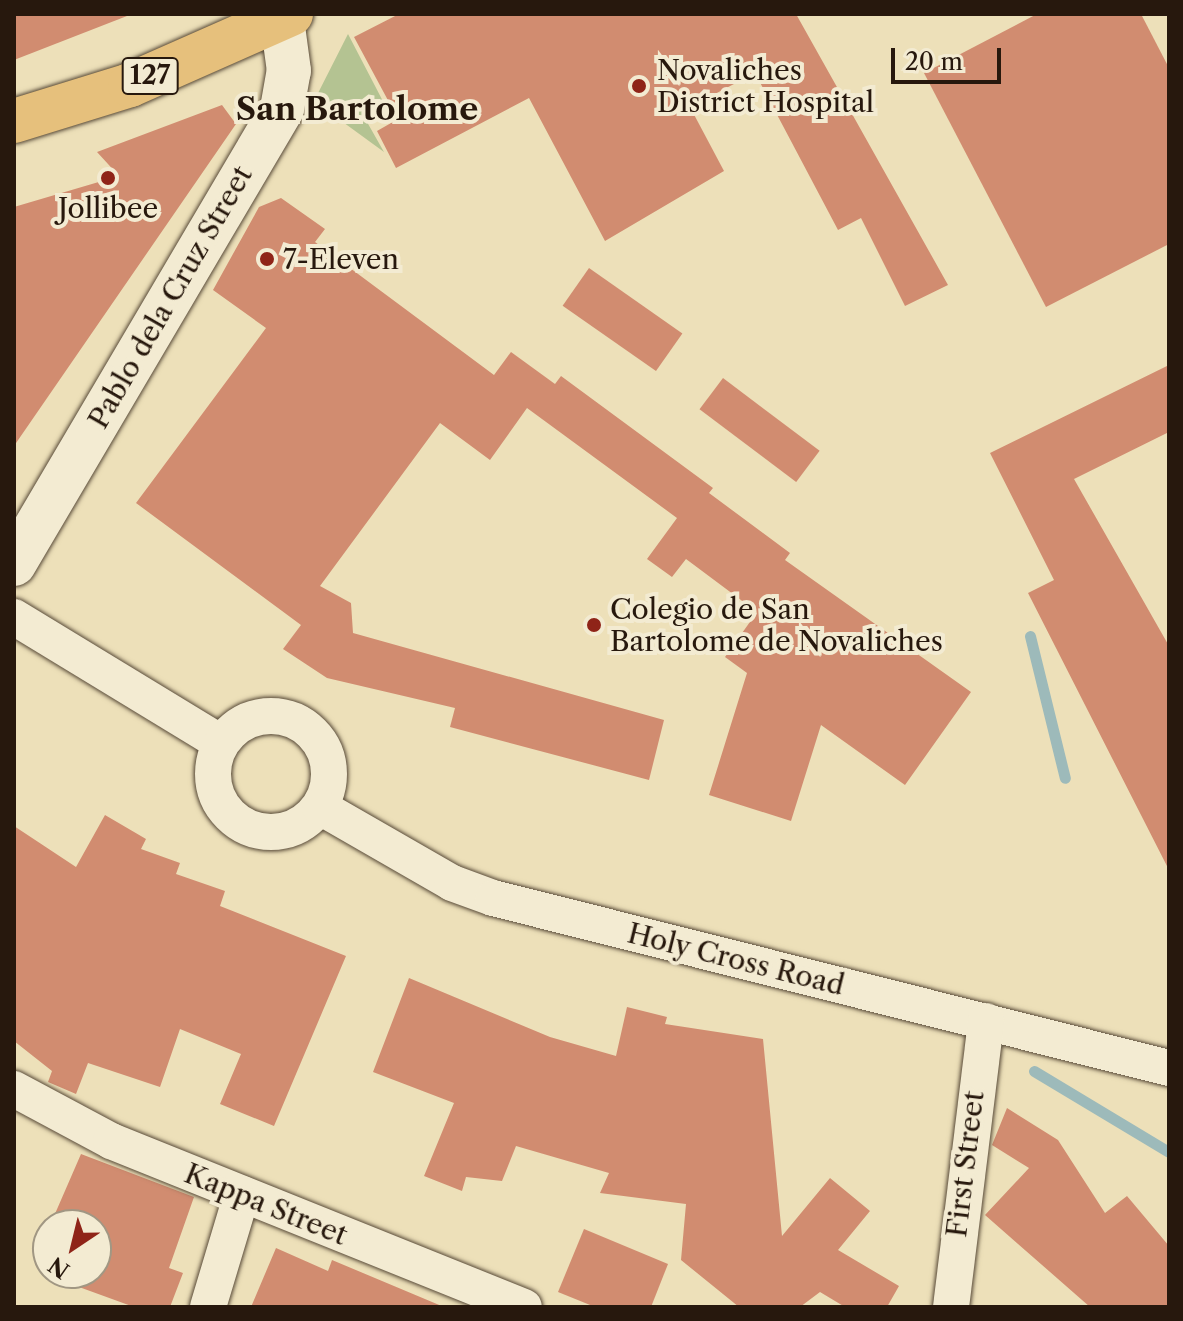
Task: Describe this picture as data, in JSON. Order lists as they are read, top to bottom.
{
  "streets": {
    "main road": ["127"],
    "street": [
      "Pablo dela Cruz Street",
      "Holy Cross Road",
      "First Street",
      "Kappa Street"
    ]
  },
  "crossings": [
    ["127", "Pablo dela Cruz Street"],
    ["Holy Cross Road", "First Street"]
  ],
  "districts": ["San Bartolome"],
  "places": [
    "Novaliches District Hospital",
    "Jollibee",
    "7-Eleven",
    "Colegio de San Bartolome de Novaliches"
  ],
  "scale_bar": "20 m",
  "north": "bottom left"
}
